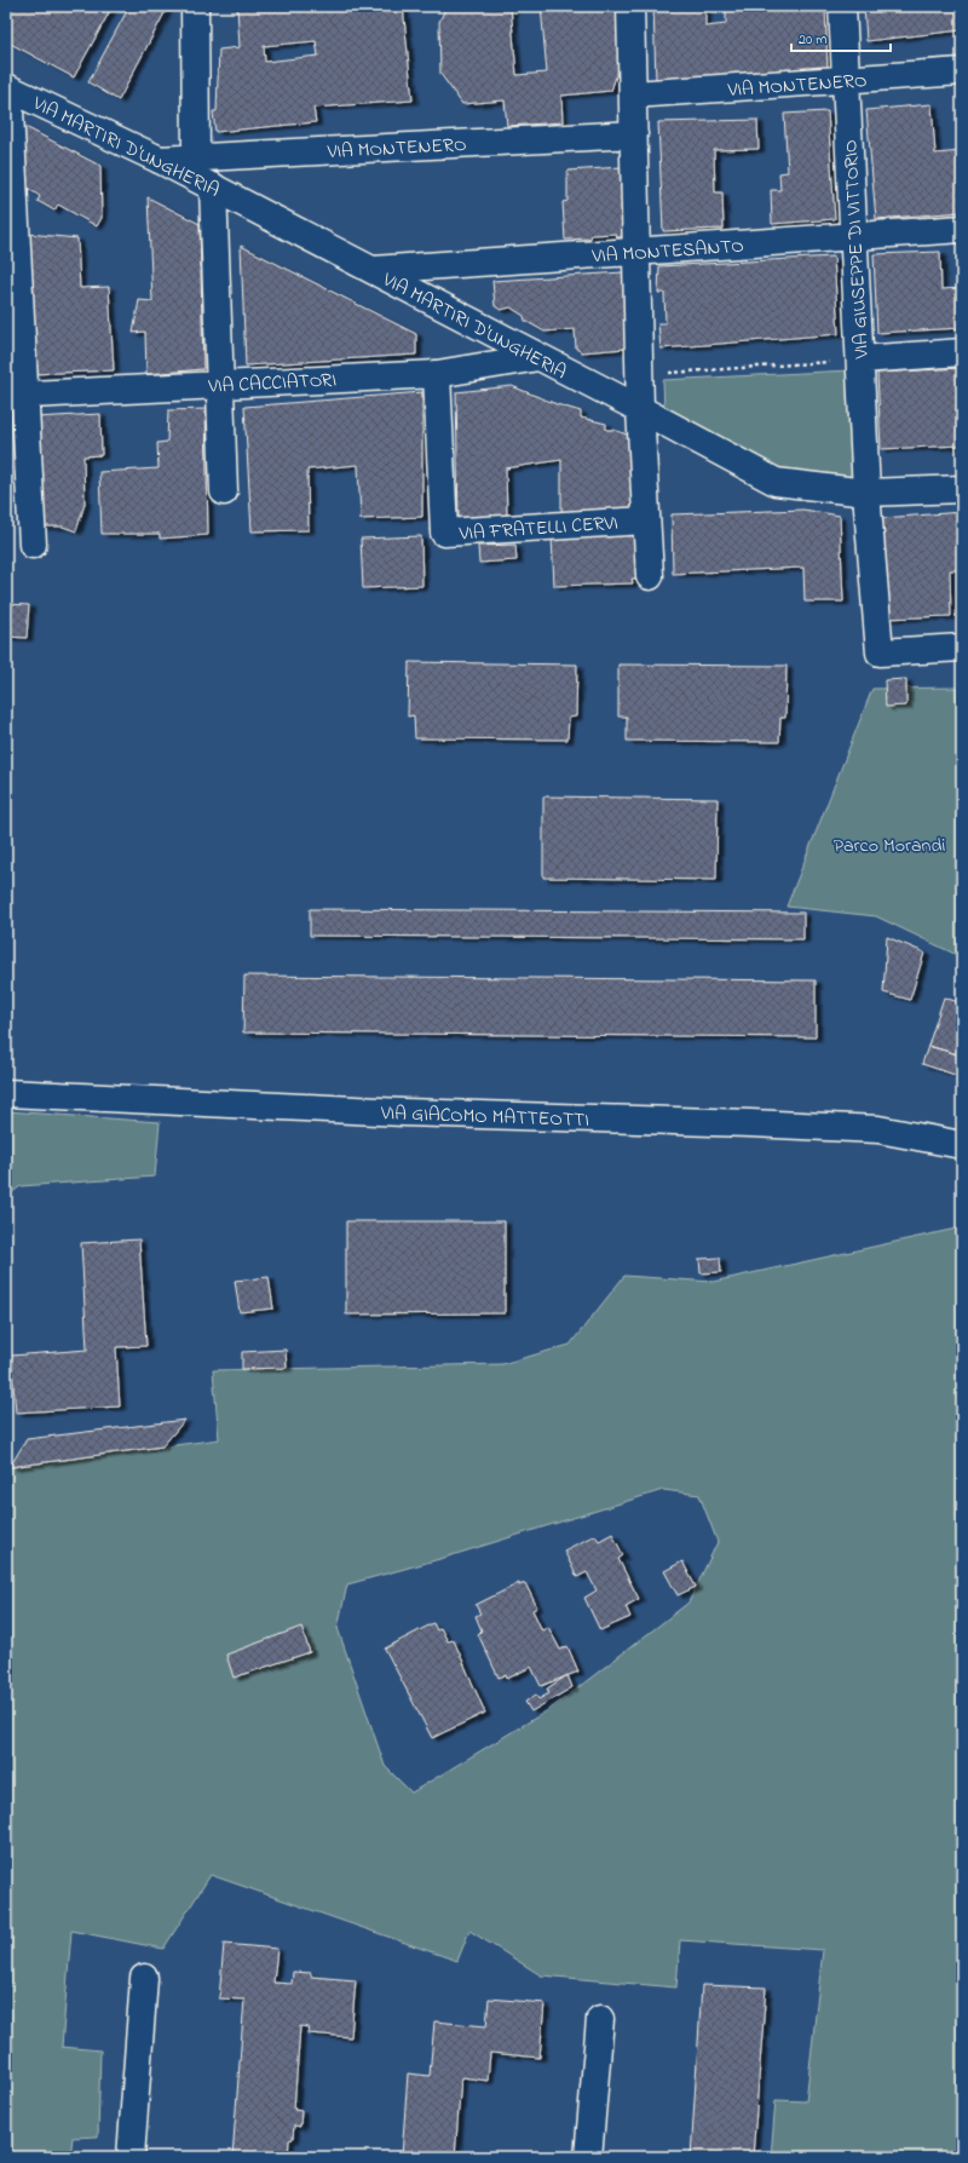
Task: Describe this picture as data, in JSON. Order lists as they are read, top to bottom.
{
  "streets": {
    "street": [
      "VIA MONTENERO",
      "VIA MARTIRI D'UNGHERIA",
      "VIA MONTESANTO",
      "VIA GIUSEPPE DI VITTORIO",
      "VIA CACCIATORI",
      "VIA FRATELLI CERVI",
      "VIA GIACOMO MATTEOTTI"
    ]
  },
  "crossings": [
    ["VIA MONTENERO", "VIA MARTIRI D'UNGHERIA"],
    ["VIA MONTENERO", "VIA GIUSEPPE DI VITTORIO"],
    ["VIA MARTIRI D'UNGHERIA", "VIA MONTESANTO"],
    ["VIA MARTIRI D'UNGHERIA", "VIA GIUSEPPE DI VITTORIO"],
    ["VIA MARTIRI D'UNGHERIA", "VIA CACCIATORI"],
    ["VIA MONTESANTO", "VIA GIUSEPPE DI VITTORIO"],
    ["VIA CACCIATORI", "VIA FRATELLI CERVI"]
  ],
  "parks": ["Parco Morandi"],
  "scale_bar": "20 m"
}
